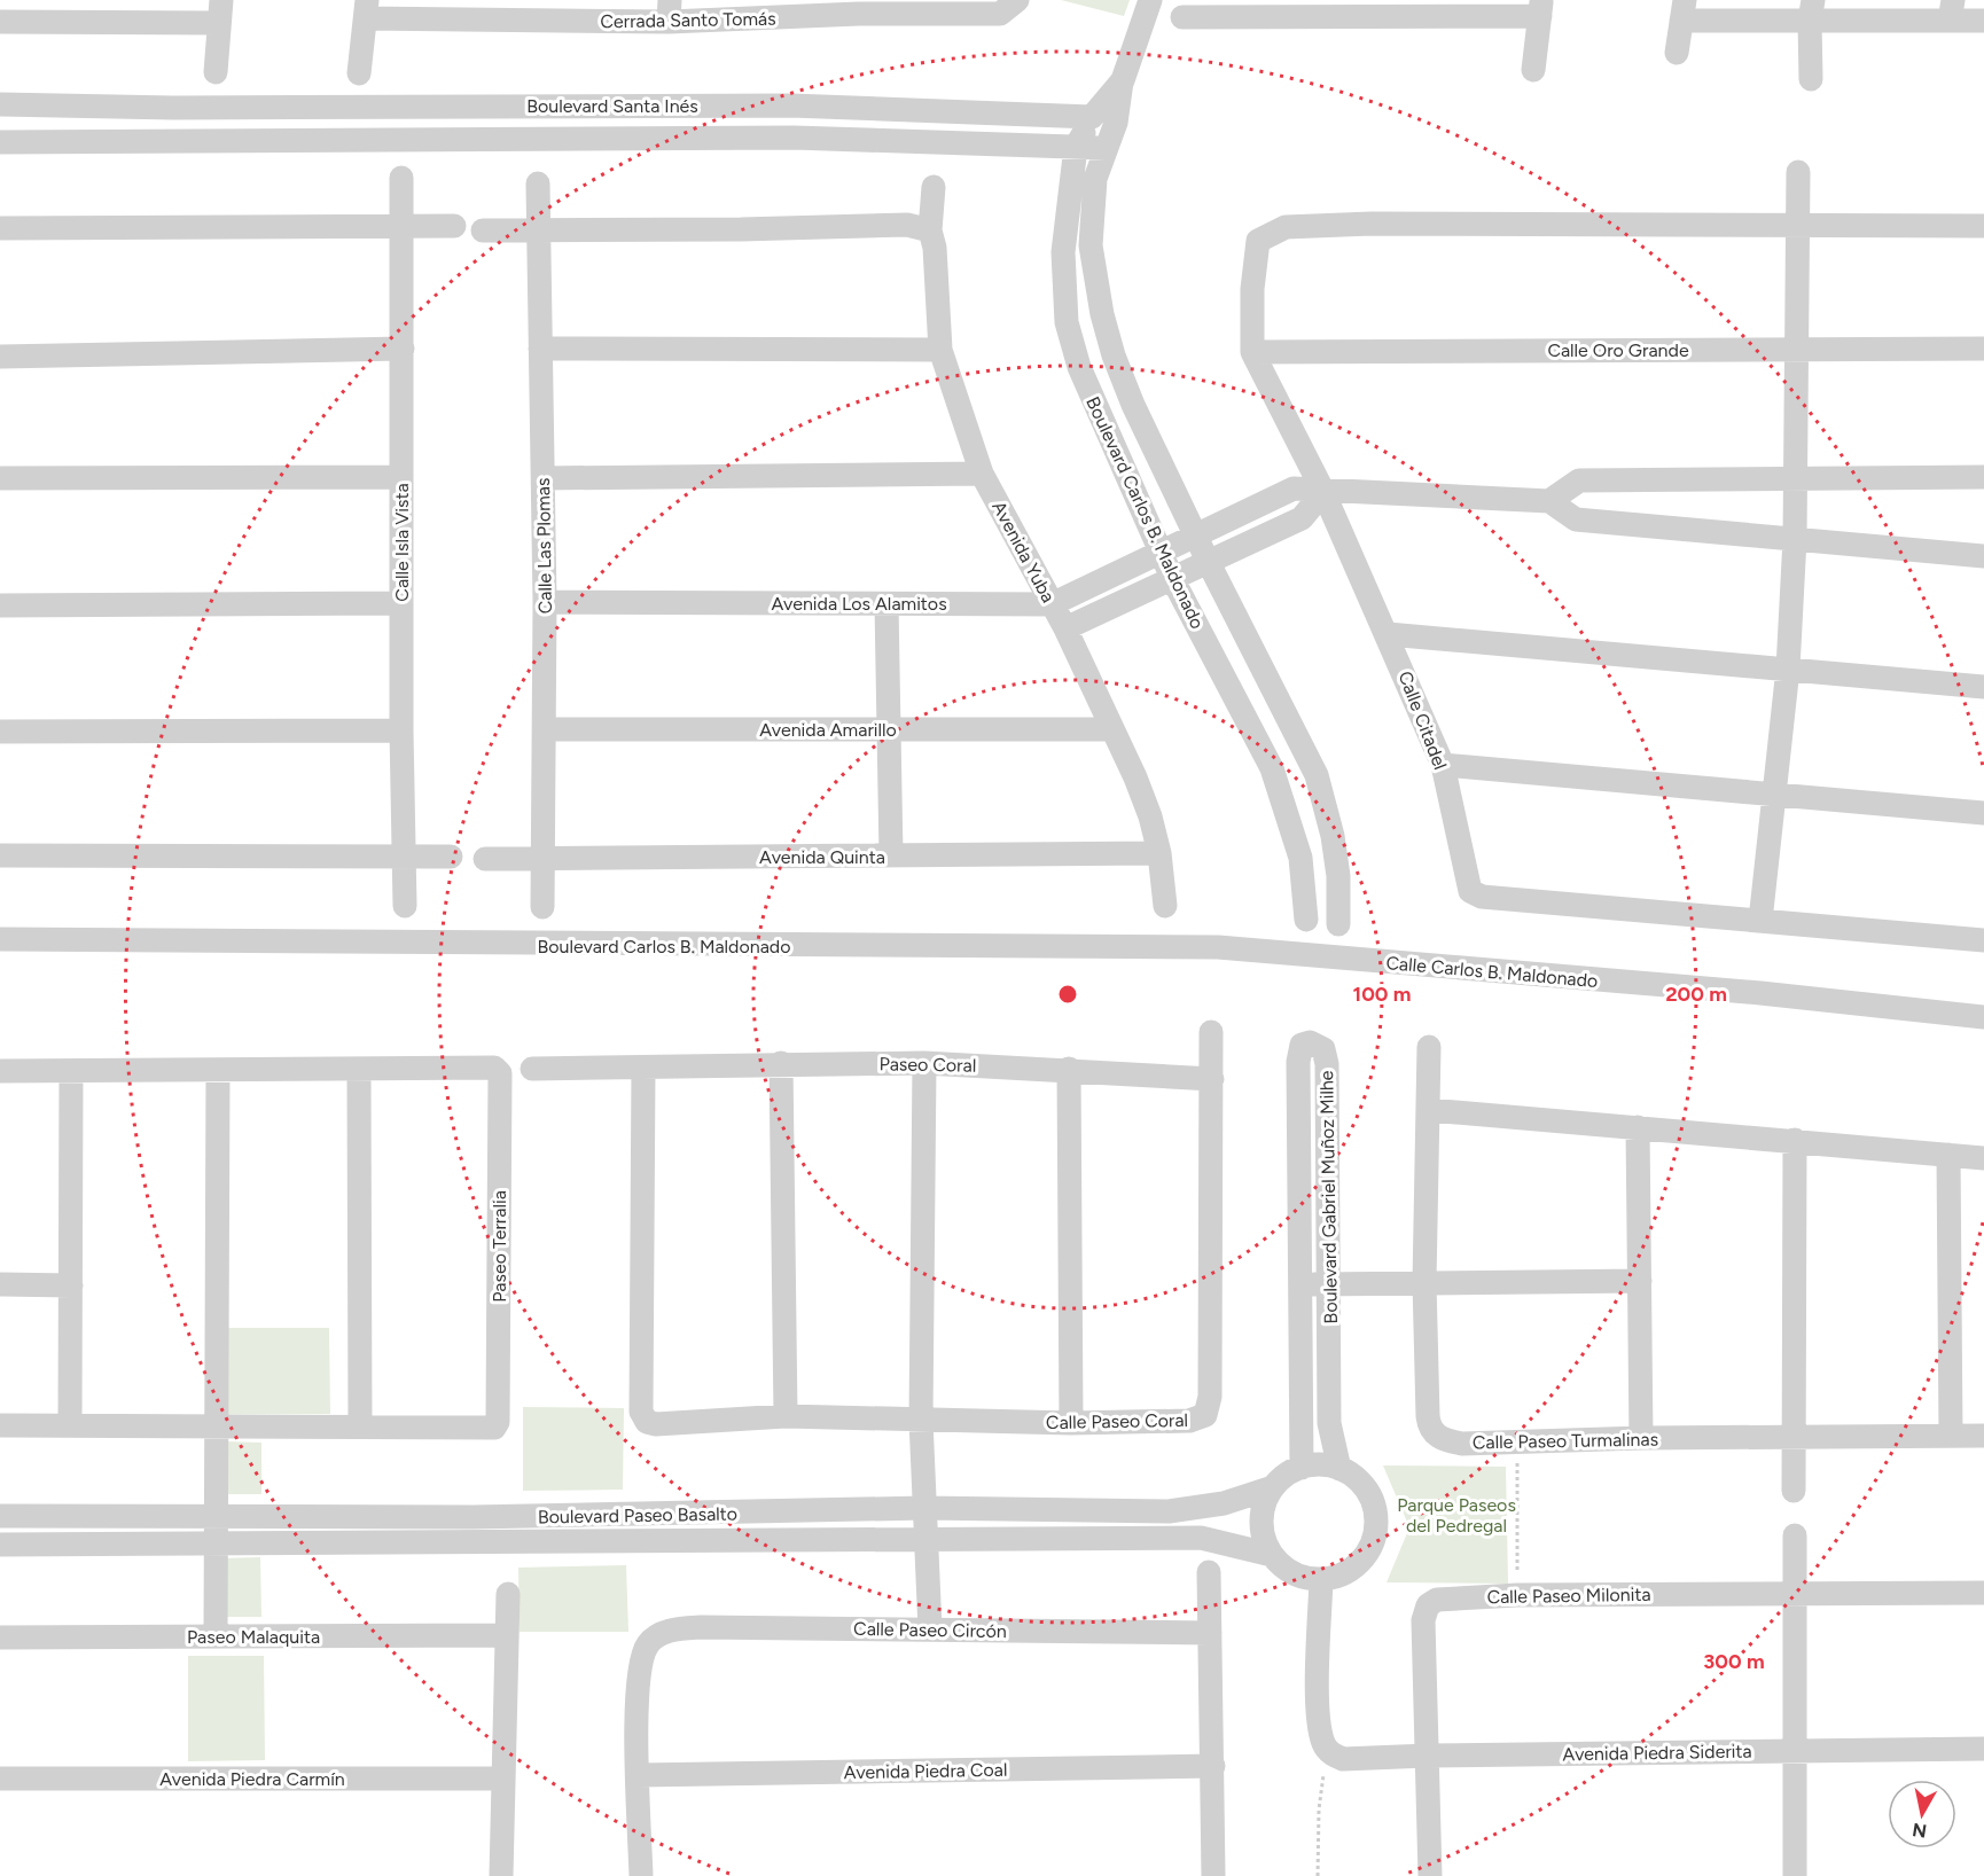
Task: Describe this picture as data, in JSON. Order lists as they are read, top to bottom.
{
  "streets": {
    "street": [
      "Cerrada Santo Tomás",
      "Boulevard Santa Inés",
      "Calle Oro Grande",
      "Boulevard Carlos B. Maldonado",
      "Calle Isla Vista",
      "Calle Las Plomas",
      "Avenida Yuba",
      "Avenida Los Alamitos",
      "Calle Citadel",
      "Avenida Amarillo",
      "Avenida Quinta",
      "Calle Carlos B. Maldonado",
      "Paseo Coral",
      "Boulevard Gabriel Muñoz Milhe",
      "Paseo Terralia",
      "Calle Paseo Coral",
      "Calle Paseo Turmalinas",
      "Boulevard Paseo Basalto",
      "Calle Paseo Milonita",
      "Calle Paseo Circón",
      "Paseo Malaquita",
      "Avenida Piedra Siderita",
      "Avenida Piedra Coal",
      "Avenida Piedra Carmín"
    ]
  },
  "crossings": [
    ["Boulevard Santa Inés", "Boulevard Carlos B. Maldonado"],
    ["Calle Oro Grande", "Calle Citadel"],
    ["Boulevard Carlos B. Maldonado", "Avenida Los Alamitos"],
    ["Boulevard Carlos B. Maldonado", "Calle Carlos B. Maldonado"],
    ["Calle Las Plomas", "Avenida Los Alamitos"],
    ["Calle Las Plomas", "Avenida Amarillo"],
    ["Calle Las Plomas", "Avenida Quinta"],
    ["Avenida Yuba", "Avenida Los Alamitos"],
    ["Avenida Yuba", "Avenida Amarillo"],
    ["Avenida Yuba", "Avenida Quinta"],
    ["Avenida Los Alamitos", "Calle Citadel"],
    ["Paseo Coral", "Calle Paseo Coral"],
    ["Boulevard Gabriel Muñoz Milhe", "Boulevard Paseo Basalto"],
    ["Calle Paseo Milonita", "Avenida Piedra Siderita"],
    ["Calle Paseo Circón", "Avenida Piedra Coal"]
  ],
  "parks": ["Parque Paseos del Pedregal"],
  "north": "bottom",
  "rings": ["100 m", "200 m", "300 m"]
}
